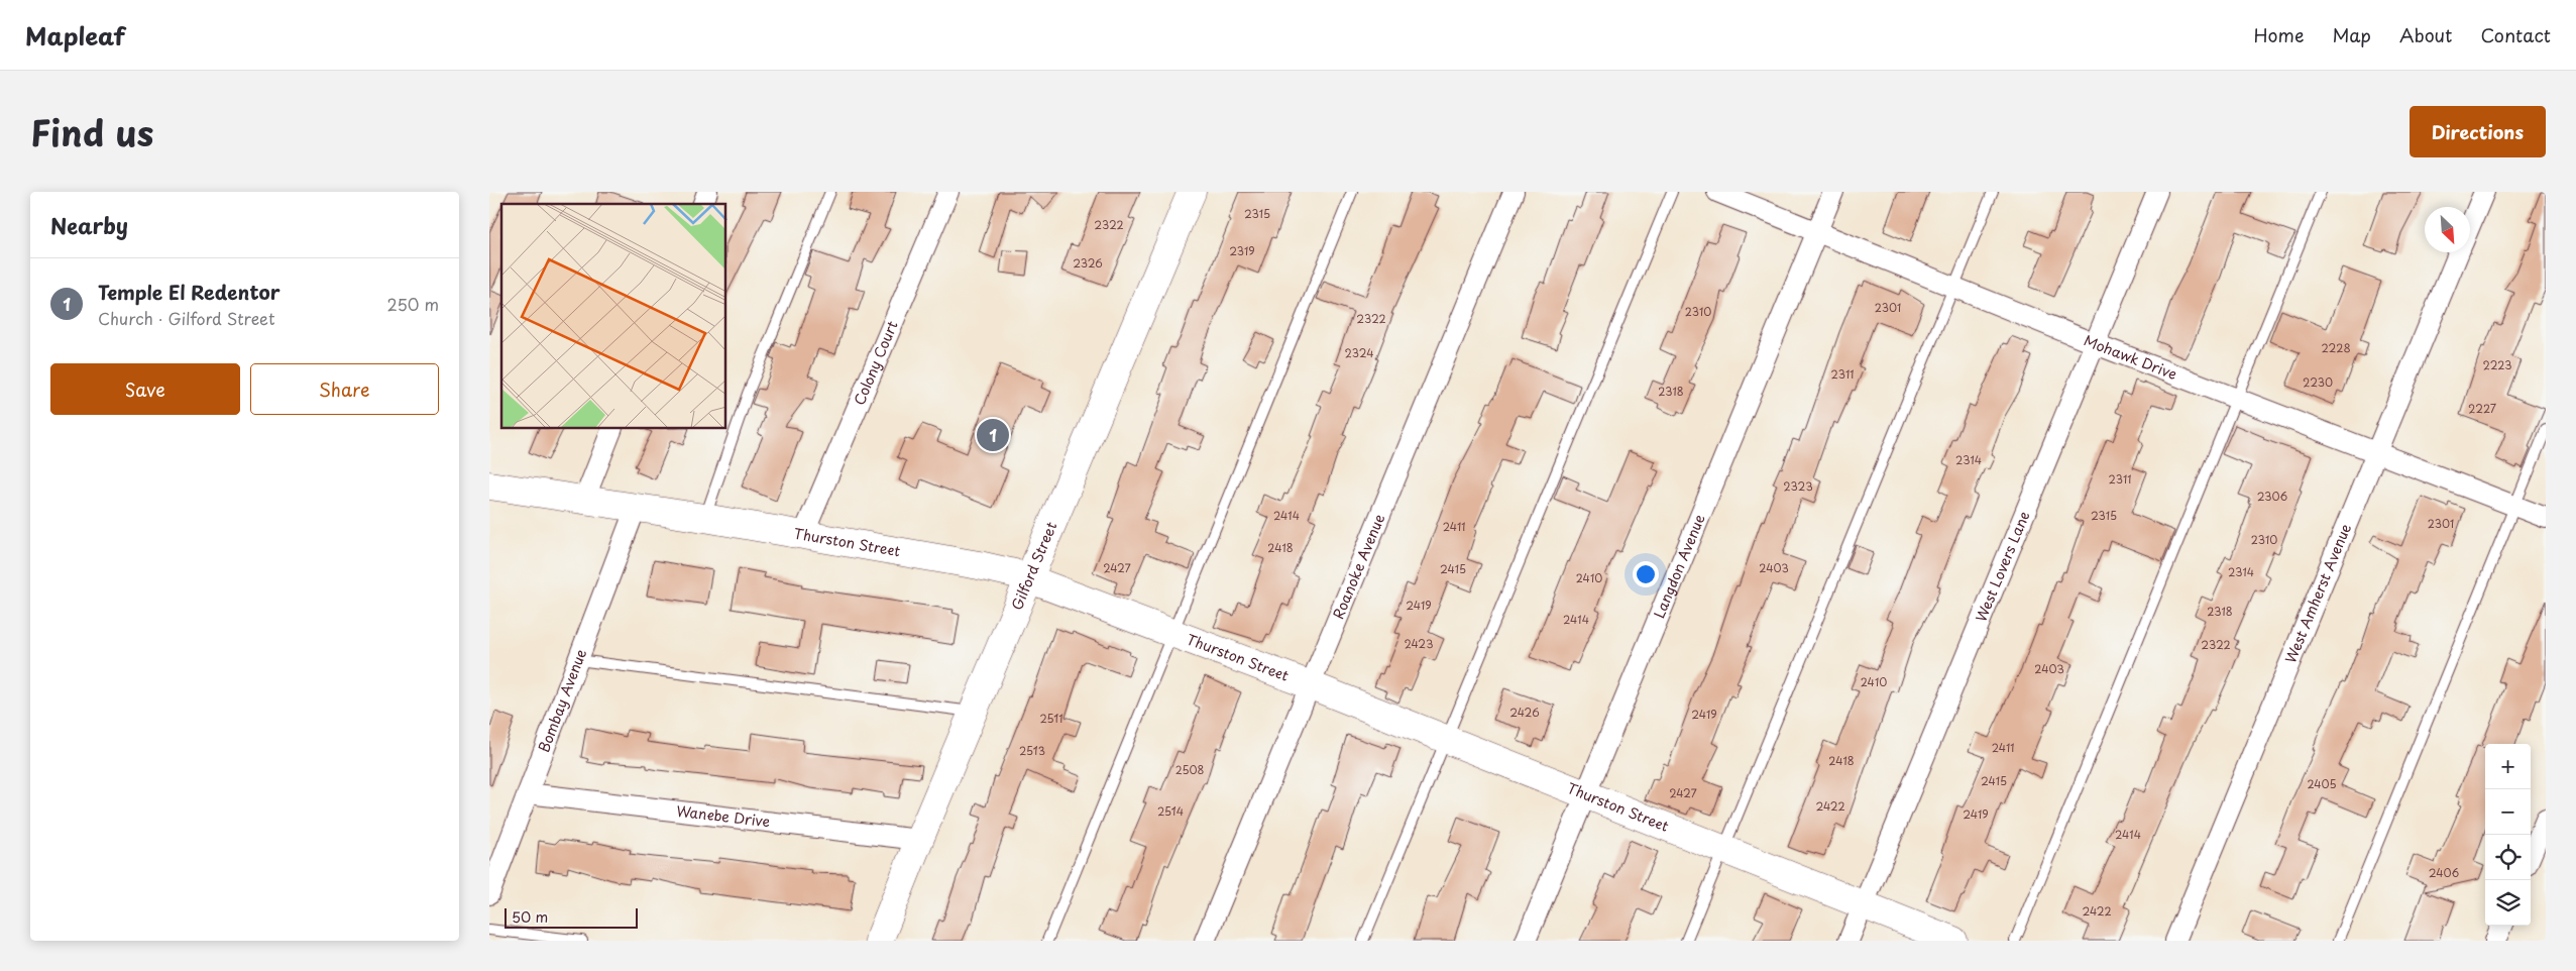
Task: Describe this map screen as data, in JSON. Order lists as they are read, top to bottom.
{
  "streets": {
    "street": [
      "Mohawk Drive",
      "Colony Court",
      "Thurston Street",
      "Gilford Street",
      "Roanoke Avenue",
      "Langdon Avenue",
      "West Lovers Lane",
      "West Amherst Avenue",
      "Bombay Avenue",
      "Wanebe Drive"
    ]
  },
  "crossings": [
    ["Mohawk Drive", "Langdon Avenue"],
    ["Mohawk Drive", "West Lovers Lane"],
    ["Mohawk Drive", "West Amherst Avenue"],
    ["Colony Court", "Thurston Street"],
    ["Thurston Street", "Gilford Street"],
    ["Thurston Street", "Roanoke Avenue"],
    ["Thurston Street", "Langdon Avenue"],
    ["Thurston Street", "West Lovers Lane"],
    ["Thurston Street", "Bombay Avenue"],
    ["Gilford Street", "Wanebe Drive"],
    ["Bombay Avenue", "Wanebe Drive"]
  ],
  "house_numbers": [
    "2315",
    "2322",
    "2319",
    "2326",
    "2301",
    "2310",
    "2322",
    "2228",
    "2324",
    "2223",
    "2311",
    "2230",
    "2318",
    "2227",
    "2314",
    "2311",
    "2323",
    "2306",
    "2414",
    "2315",
    "2301",
    "2411",
    "2310",
    "2418",
    "2427",
    "2403",
    "2415",
    "2314",
    "2410",
    "2419",
    "2318",
    "2414",
    "2423",
    "2322",
    "2403",
    "2410",
    "2426",
    "2419",
    "2511",
    "2411",
    "2513",
    "2418",
    "2508",
    "2415",
    "2405",
    "2427",
    "2422",
    "2514",
    "2419",
    "2414",
    "2406",
    "2422"
  ],
  "scale_bar": "50 m",
  "north": "bottom right",
  "page": {
    "header": "Mapleaf",
    "nav": [
      "Home",
      "Map",
      "About",
      "Contact"
    ],
    "title": "Find us",
    "buttons": [
      "Directions",
      ["Save", "Share"]
    ],
    "heading": "Nearby",
    "list": [
      {
        "mark": "1",
        "name": "Temple El Redentor",
        "note": "Church · Gilford Street",
        "value": "250 m"
      }
    ],
    "pins": "1",
    "map_buttons": ["+", "−"],
    "scale": "50 m"
  }
}
